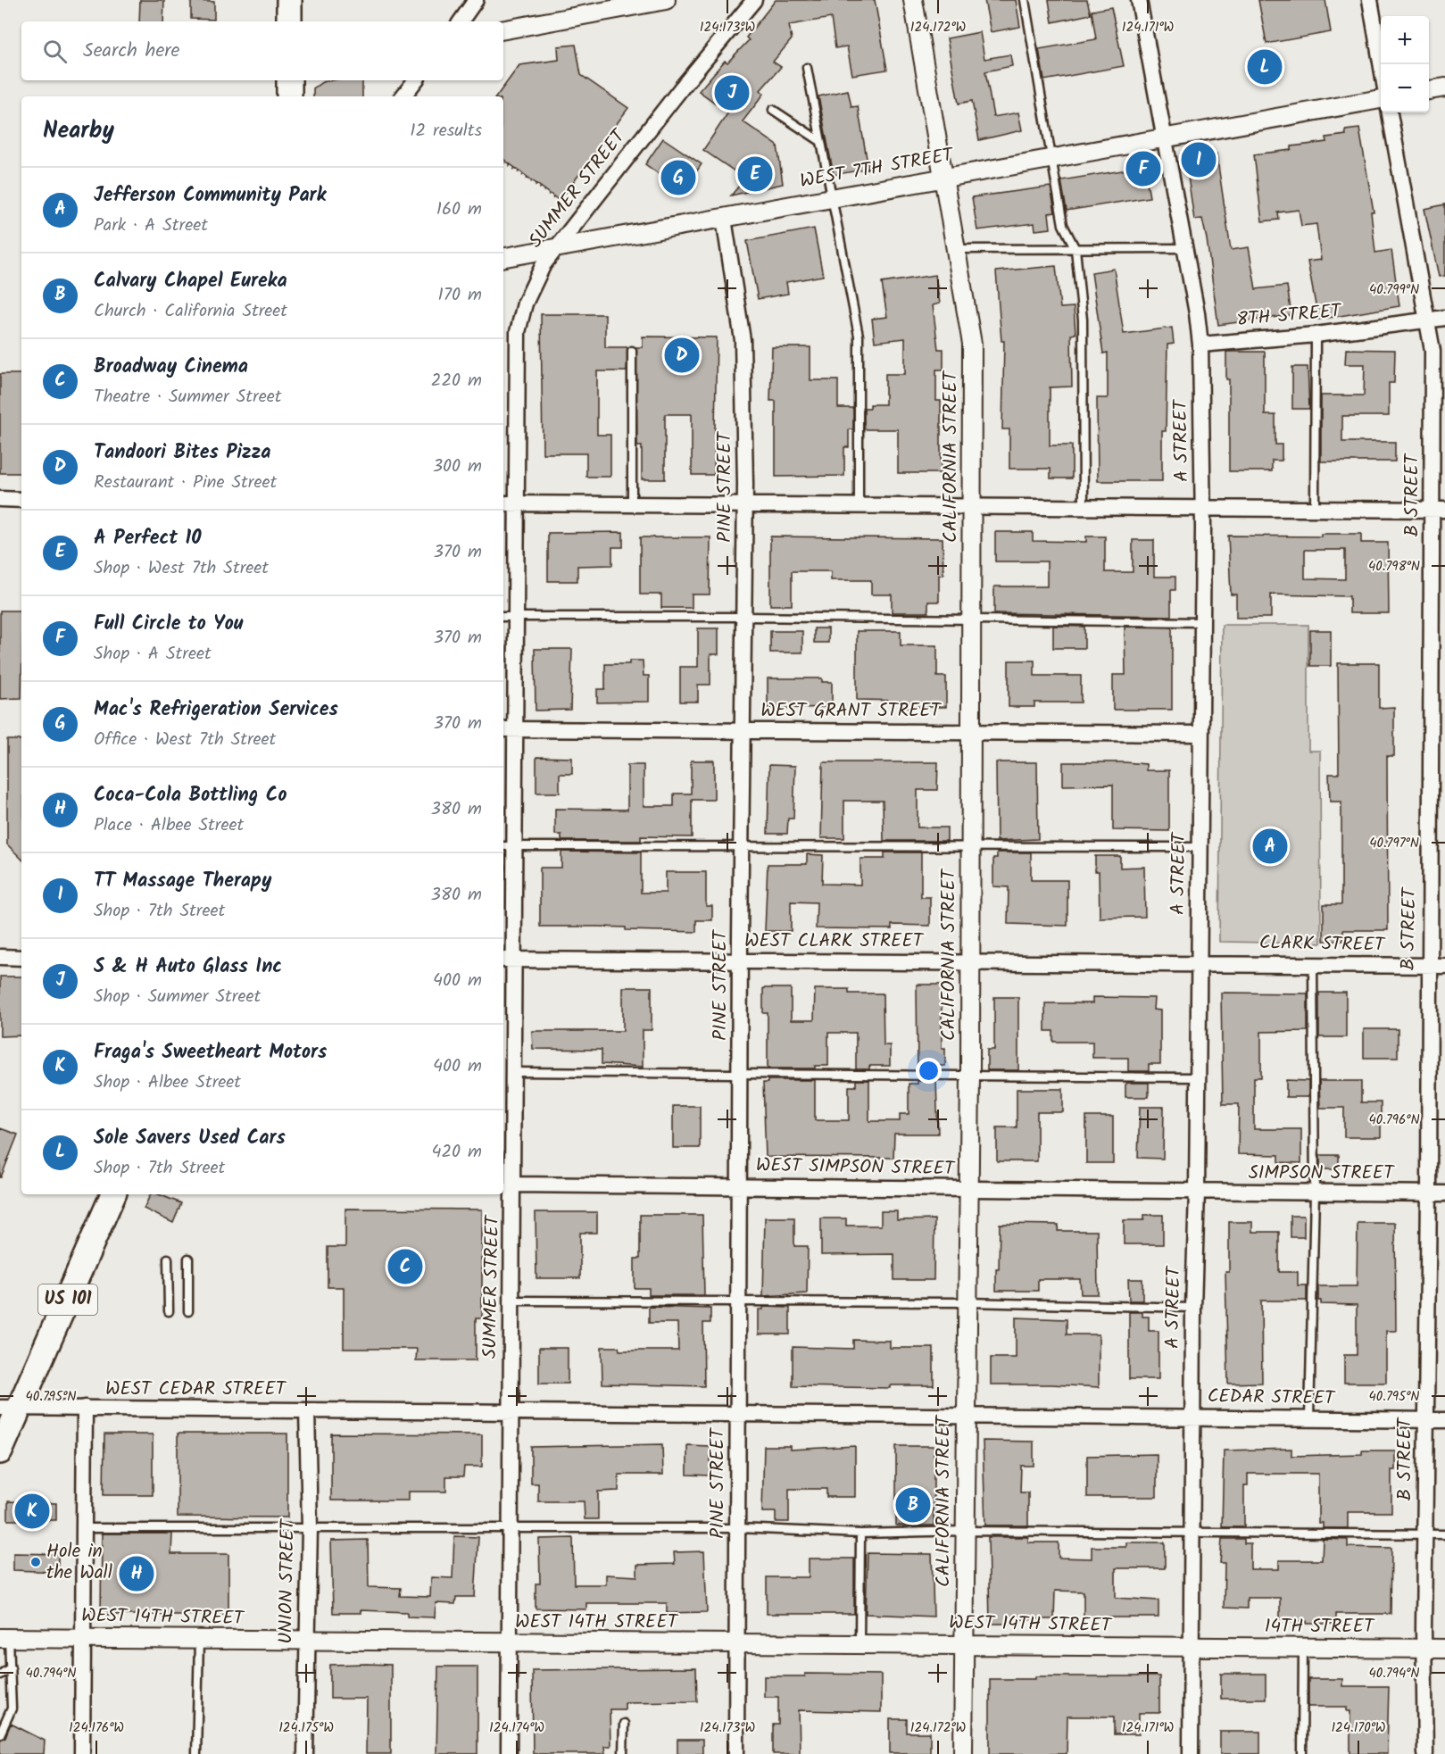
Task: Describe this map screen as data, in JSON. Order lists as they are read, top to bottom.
{
  "streets": {
    "highway": ["US 101"],
    "street": [
      "WEST 7TH STREET",
      "SUMMER STREET",
      "8TH STREET",
      "A STREET",
      "CALIFORNIA STREET",
      "PINE STREET",
      "B STREET",
      "WEST GRANT STREET",
      "WEST CLARK STREET",
      "CLARK STREET",
      "WEST SIMPSON STREET",
      "SIMPSON STREET",
      "WEST CEDAR STREET",
      "CEDAR STREET",
      "UNION STREET",
      "WEST 14TH STREET",
      "14TH STREET"
    ]
  },
  "crossings": [
    ["WEST 7TH STREET", "SUMMER STREET"],
    ["WEST 7TH STREET", "A STREET"],
    ["WEST 7TH STREET", "CALIFORNIA STREET"],
    ["WEST 7TH STREET", "PINE STREET"],
    ["SUMMER STREET", "WEST GRANT STREET"],
    ["SUMMER STREET", "WEST CLARK STREET"],
    ["SUMMER STREET", "WEST SIMPSON STREET"],
    ["SUMMER STREET", "WEST CEDAR STREET"],
    ["SUMMER STREET", "WEST 14TH STREET"],
    ["8TH STREET", "A STREET"],
    ["8TH STREET", "B STREET"],
    ["A STREET", "WEST GRANT STREET"],
    ["A STREET", "WEST CLARK STREET"],
    ["A STREET", "CLARK STREET"],
    ["A STREET", "WEST SIMPSON STREET"],
    ["A STREET", "SIMPSON STREET"],
    ["A STREET", "WEST CEDAR STREET"],
    ["A STREET", "CEDAR STREET"],
    ["A STREET", "WEST 14TH STREET"],
    ["A STREET", "14TH STREET"],
    ["CALIFORNIA STREET", "WEST GRANT STREET"],
    ["CALIFORNIA STREET", "WEST CLARK STREET"],
    ["CALIFORNIA STREET", "WEST SIMPSON STREET"],
    ["CALIFORNIA STREET", "WEST CEDAR STREET"],
    ["CALIFORNIA STREET", "WEST 14TH STREET"],
    ["PINE STREET", "WEST GRANT STREET"],
    ["PINE STREET", "WEST CLARK STREET"],
    ["PINE STREET", "WEST SIMPSON STREET"],
    ["PINE STREET", "WEST CEDAR STREET"],
    ["PINE STREET", "WEST 14TH STREET"],
    ["B STREET", "CLARK STREET"],
    ["B STREET", "SIMPSON STREET"],
    ["B STREET", "CEDAR STREET"],
    ["B STREET", "14TH STREET"],
    ["WEST CLARK STREET", "CLARK STREET"],
    ["WEST SIMPSON STREET", "SIMPSON STREET"],
    ["US 101", "WEST CEDAR STREET"],
    ["WEST CEDAR STREET", "CEDAR STREET"],
    ["WEST CEDAR STREET", "UNION STREET"],
    ["UNION STREET", "WEST 14TH STREET"],
    ["WEST 14TH STREET", "14TH STREET"]
  ],
  "places": ["Hole in the Wall"],
  "page": {
    "map_buttons": ["+", "−"],
    "search": "Search here",
    "pins": [
      "L",
      "J",
      "I",
      "F",
      "E",
      "G",
      "D",
      "A",
      "C",
      "B",
      "K",
      "H"
    ],
    "heading": ["Nearby", "12 results"],
    "list": [
      {
        "mark": "A",
        "name": "Jefferson Community Park",
        "note": "Park · A Street",
        "value": "160 m"
      },
      {
        "mark": "B",
        "name": "Calvary Chapel Eureka",
        "note": "Church · California Street",
        "value": "170 m"
      },
      {
        "mark": "C",
        "name": "Broadway Cinema",
        "note": "Theatre · Summer Street",
        "value": "220 m"
      },
      {
        "mark": "D",
        "name": "Tandoori Bites Pizza",
        "note": "Restaurant · Pine Street",
        "value": "300 m"
      },
      {
        "mark": "E",
        "name": "A Perfect 10",
        "note": "Shop · West 7th Street",
        "value": "370 m"
      },
      {
        "mark": "F",
        "name": "Full Circle to You",
        "note": "Shop · A Street",
        "value": "370 m"
      },
      {
        "mark": "G",
        "name": "Mac's Refrigeration Services",
        "note": "Office · West 7th Street",
        "value": "370 m"
      },
      {
        "mark": "H",
        "name": "Coca-Cola Bottling Co",
        "note": "Place · Albee Street",
        "value": "380 m"
      },
      {
        "mark": "I",
        "name": "TT Massage Therapy",
        "note": "Shop · 7th Street",
        "value": "380 m"
      },
      {
        "mark": "J",
        "name": "S & H Auto Glass Inc",
        "note": "Shop · Summer Street",
        "value": "400 m"
      },
      {
        "mark": "K",
        "name": "Fraga's Sweetheart Motors",
        "note": "Shop · Albee Street",
        "value": "400 m"
      },
      {
        "mark": "L",
        "name": "Sole Savers Used Cars",
        "note": "Shop · 7th Street",
        "value": "420 m"
      }
    ]
  },
  "coordinates": [
    "124.173°W",
    "124.172°W",
    "124.171°W",
    "40.799°N",
    "40.798°N",
    "40.797°N",
    "40.796°N",
    "40.795°N",
    "40.794°N",
    "124.176°W",
    "124.175°W",
    "124.174°W",
    "124.170°W"
  ]
}
